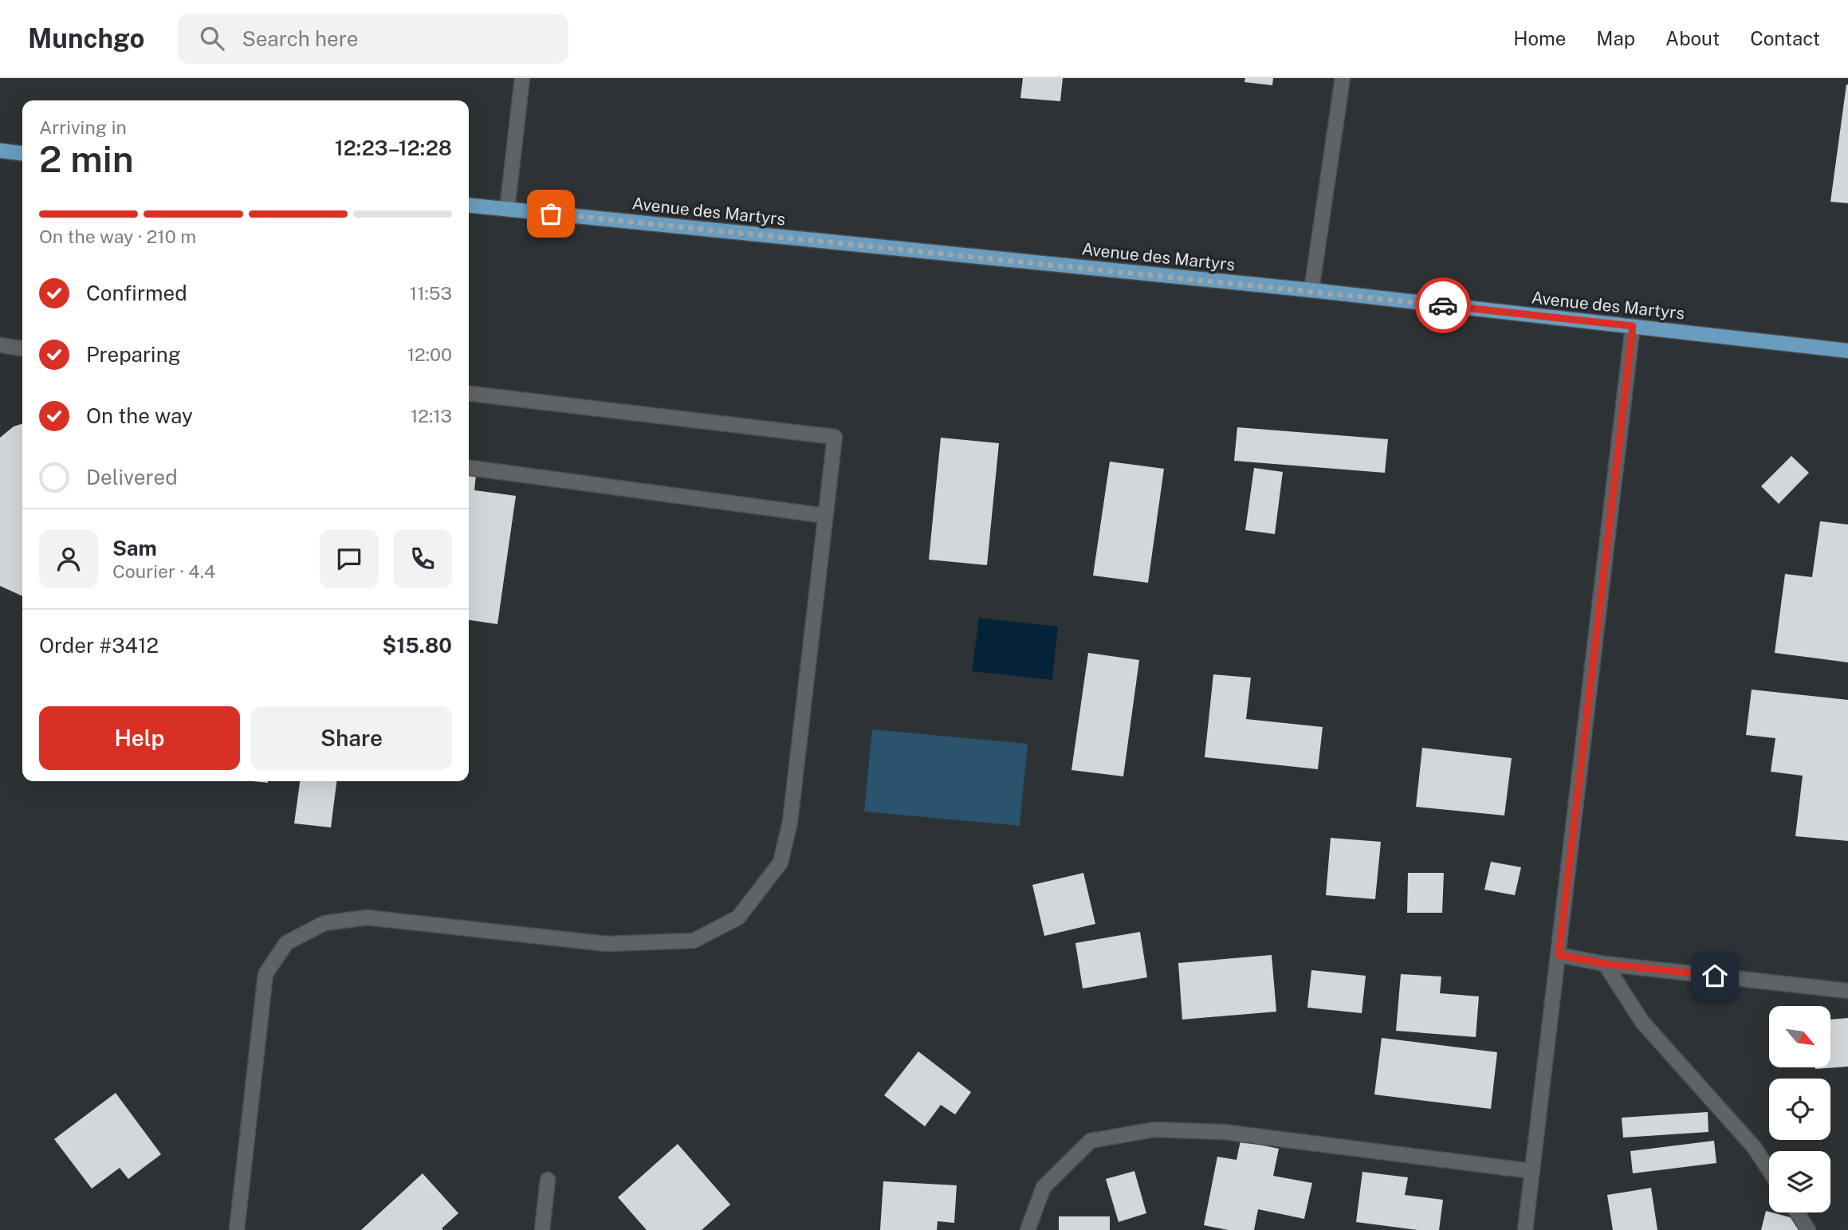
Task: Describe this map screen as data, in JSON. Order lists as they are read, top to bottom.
{
  "streets": {
    "main road": ["Avenue des Martyrs"]
  },
  "north": "bottom right",
  "page": {
    "header": "Munchgo",
    "search": "Search here",
    "nav": [
      "Home",
      "Map",
      "About",
      "Contact"
    ],
    "heading": ["2 min", "Arriving in", "12:23–12:28"],
    "panel": [
      "Sam",
      "Courier · 4.4",
      "Order #3412",
      "$15.80"
    ],
    "bar": "On the way · 210 m",
    "list": [
      ["Confirmed", "11:53"],
      ["Preparing", "12:00"],
      ["On the way", "12:13"],
      "Delivered"
    ],
    "buttons": ["Help", "Share"]
  }
}
